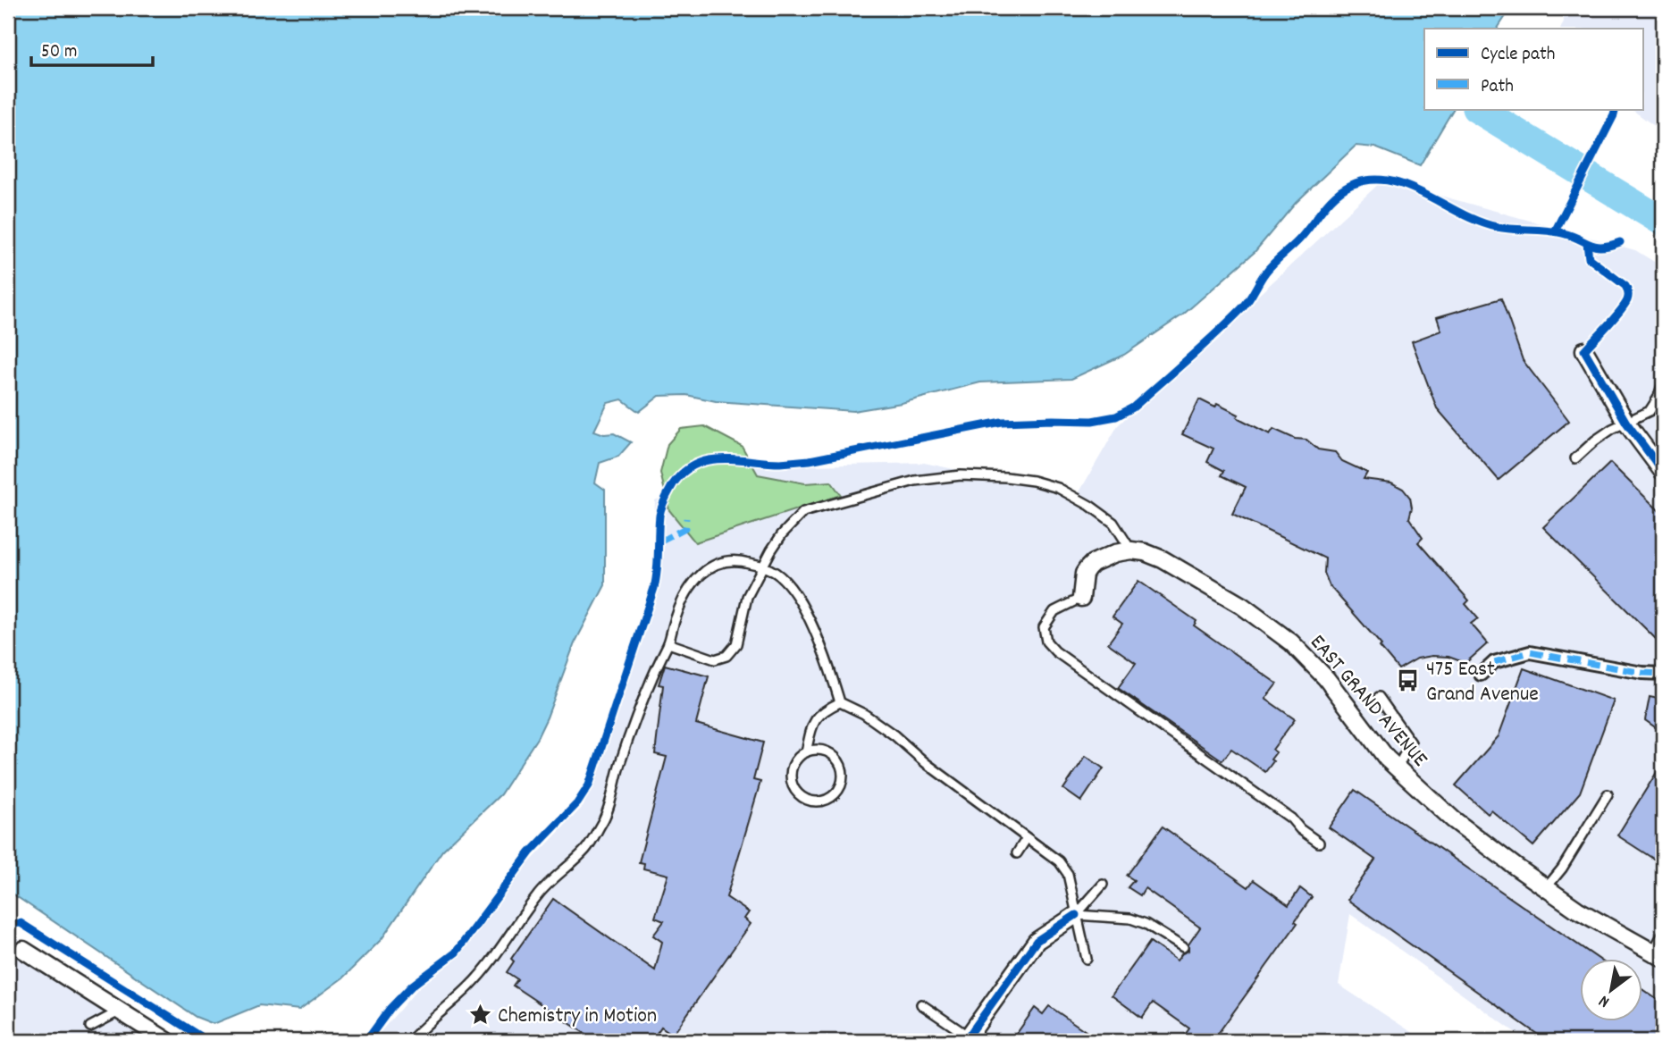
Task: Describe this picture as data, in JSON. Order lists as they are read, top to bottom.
{
  "streets": {
    "street": ["EAST GRAND AVENUE"]
  },
  "places": {
    "bus stop": ["475 East Grand Avenue"],
    "place": ["Chemistry in Motion"]
  },
  "legend": ["Cycle path", "Path"],
  "scale_bar": "50 m",
  "north": "bottom left"
}
